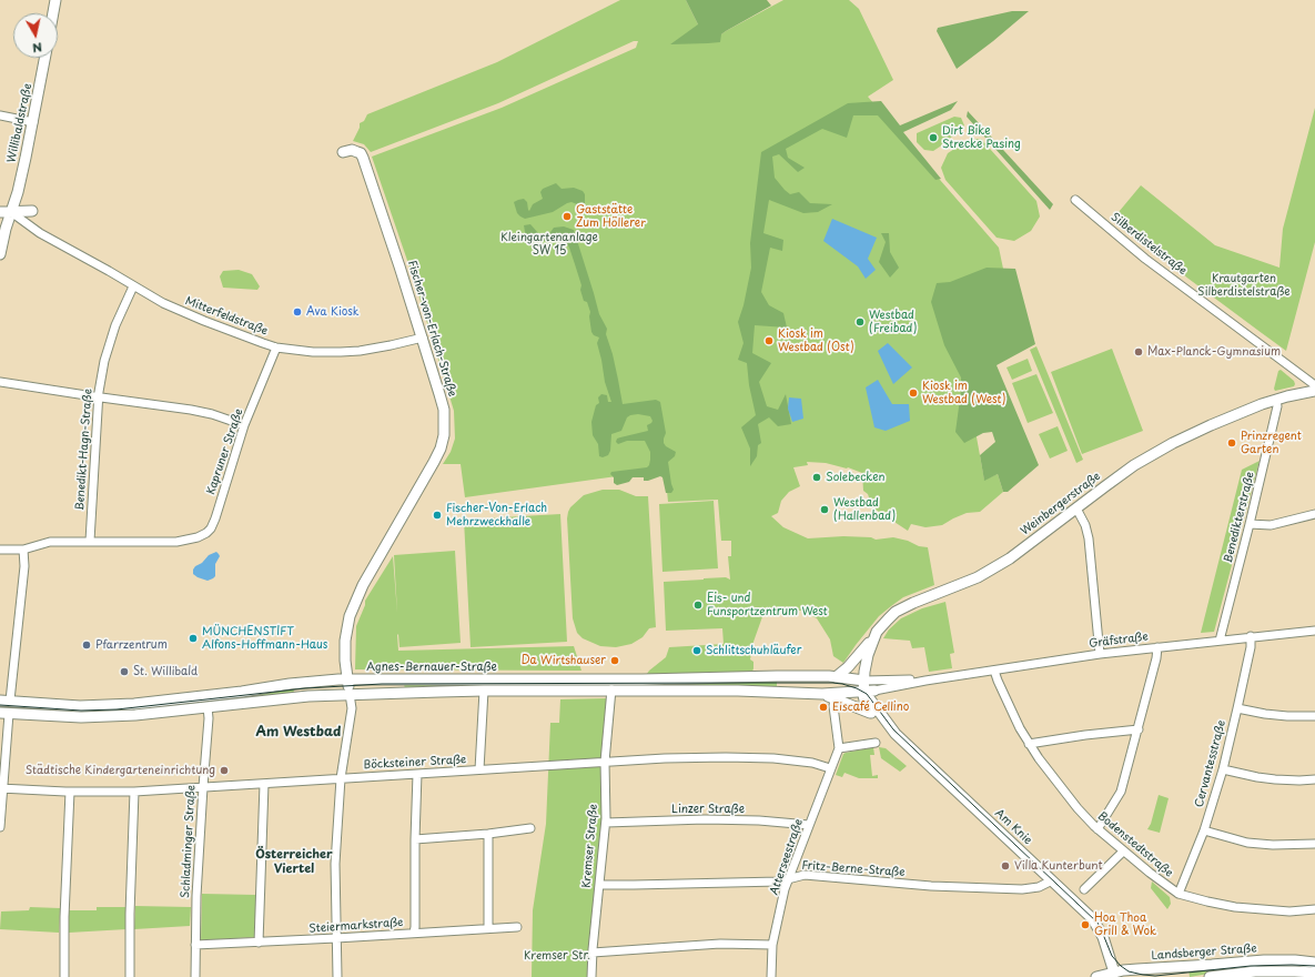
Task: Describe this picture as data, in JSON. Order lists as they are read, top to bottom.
{
  "streets": {
    "main road": [
      "Willibaldstraße",
      "Fischer-von-Erlach-Straße",
      "Weinbergerstraße",
      "Agnes-Bernauer-Straße",
      "Am Knie",
      "Landsberger Straße"
    ],
    "street": [
      "Silberdistelstraße",
      "Mitterfeldstraße",
      "Benedikt-Hagn-Straße",
      "Kapruner Straße",
      "Benedikterstraße",
      "Gräfstraße",
      "Böcksteiner Straße",
      "Cervantesstraße",
      "Linzer Straße",
      "Schladminger Straße",
      "Bodenstedtstraße",
      "Kremser Straße",
      "Atterseestraße",
      "Fritz-Berne-Straße",
      "Steiermarkstraße"
    ]
  },
  "crossings": [
    ["Willibaldstraße", "Mitterfeldstraße"],
    ["Mitterfeldstraße", "Fischer-von-Erlach-Straße"],
    ["Mitterfeldstraße", "Benedikt-Hagn-Straße"],
    ["Mitterfeldstraße", "Kapruner Straße"],
    ["Fischer-von-Erlach-Straße", "Agnes-Bernauer-Straße"],
    ["Benedikt-Hagn-Straße", "Kapruner Straße"],
    ["Weinbergerstraße", "Benedikterstraße"],
    ["Weinbergerstraße", "Gräfstraße"],
    ["Weinbergerstraße", "Agnes-Bernauer-Straße"],
    ["Weinbergerstraße", "Am Knie"],
    ["Benedikterstraße", "Gräfstraße"],
    ["Gräfstraße", "Agnes-Bernauer-Straße"],
    ["Gräfstraße", "Cervantesstraße"],
    ["Gräfstraße", "Bodenstedtstraße"],
    ["Agnes-Bernauer-Straße", "Am Knie"],
    ["Agnes-Bernauer-Straße", "Schladminger Straße"],
    ["Agnes-Bernauer-Straße", "Kremser Straße"],
    ["Böcksteiner Straße", "Schladminger Straße"],
    ["Böcksteiner Straße", "Kremser Straße"],
    ["Böcksteiner Straße", "Atterseestraße"],
    ["Cervantesstraße", "Bodenstedtstraße"],
    ["Linzer Straße", "Kremser Straße"],
    ["Linzer Straße", "Atterseestraße"],
    ["Am Knie", "Fritz-Berne-Straße"],
    ["Am Knie", "Landsberger Straße"],
    ["Schladminger Straße", "Steiermarkstraße"],
    ["Kremser Straße", "Fritz-Berne-Straße"],
    ["Atterseestraße", "Fritz-Berne-Straße"]
  ],
  "districts": ["Am Westbad", "Österreicher Viertel"],
  "parks": ["Kleingartenanlage SW 15", "Krautgarten Silberdistelstraße", "Kremser Str."],
  "places": [
    "Dirt Bike Strecke Pasing",
    "Gaststätte Zum Höllerer",
    "Ava Kiosk",
    "Westbad (Freibad)",
    "Kiosk im Westbad (Ost)",
    "Max-Planck-Gymnasium",
    "Kiosk im Westbad (West)",
    "Prinzregent Garten",
    "Solebecken",
    "Westbad (Hallenbad)",
    "Fischer-Von-Erlach Mehrzweckhalle",
    "Eis- und Funsportzentrum West",
    "MÜNCHENSTIFT Alfons-Hoffmann-Haus",
    "Pfarrzentrum",
    "Schlittschuhläufer",
    "Da Wirtshauser",
    "St. Willibald",
    "Eiscafé Cellino",
    "Städtische Kindergarteneinrichtung",
    "Villa Kunterbunt",
    "Hoa Thoa Grill & Wok"
  ],
  "north": "bottom"
}
